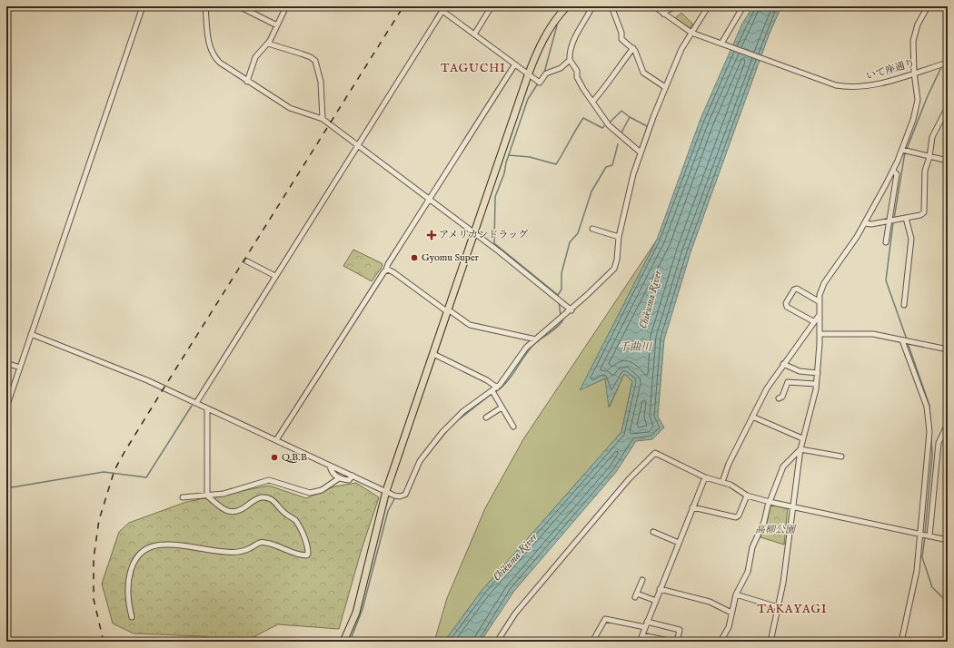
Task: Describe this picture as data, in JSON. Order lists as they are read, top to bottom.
{
  "streets": {
    "street": ["いて座通り"]
  },
  "districts": ["TAGUCHI", "TAKAYAGI"],
  "water": ["Chikuma River", "千曲川"],
  "parks": ["高柳公園"],
  "places": {
    "health": ["アメリカンドラッグ"],
    "other": ["Gyomu Super", "Q.B.B"]
  }
}
